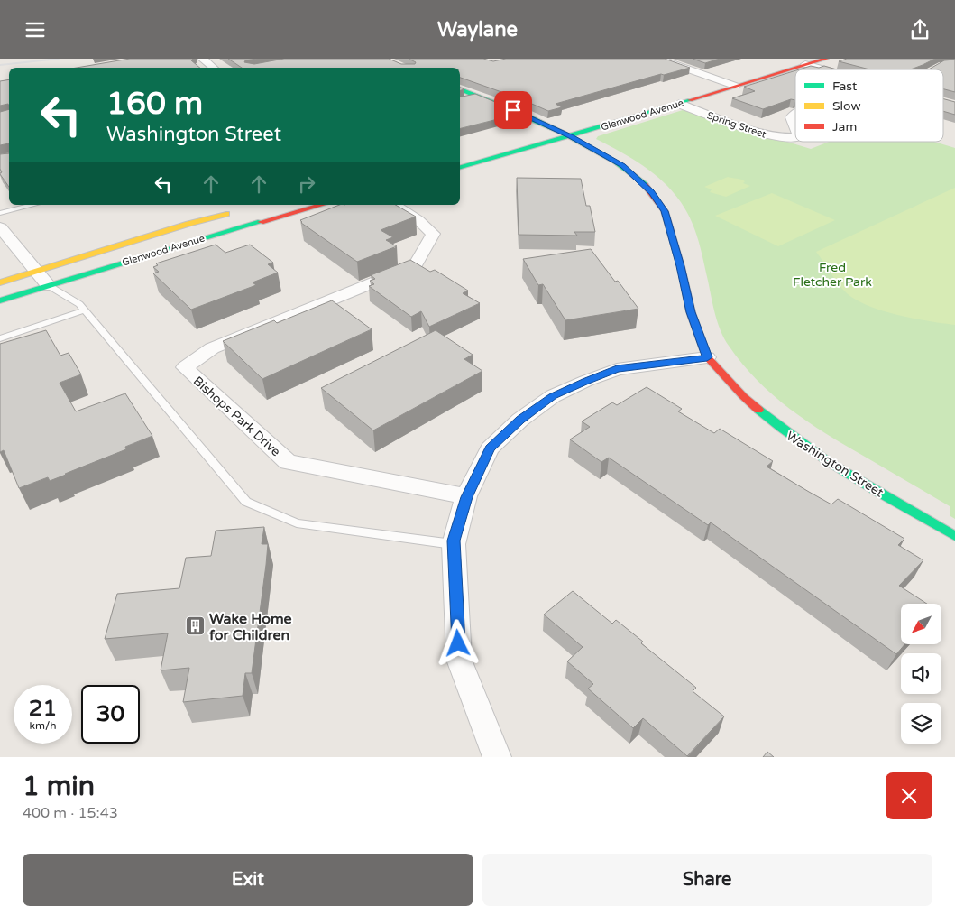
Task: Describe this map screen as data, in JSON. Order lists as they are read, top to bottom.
{
  "streets": {
    "main road": ["Glenwood Avenue", "Washington Street"],
    "street": ["Spring Street", "Bishops Park Drive"]
  },
  "crossings": [
    ["Glenwood Avenue", "Spring Street"],
    ["Glenwood Avenue", "Washington Street"]
  ],
  "parks": ["Fred Fletcher Park"],
  "places": {
    "building": ["Wake Home for Children"]
  },
  "legend": ["Fast", "Slow", "Jam"],
  "north": "bottom left",
  "page": {
    "header": "Waylane",
    "turn": ["160 m", "Washington Street"],
    "speed": "21 km/h",
    "limit": "30",
    "heading": ["1 min", "400 m · 15:43"],
    "buttons": ["Exit", "Share"]
  }
}
